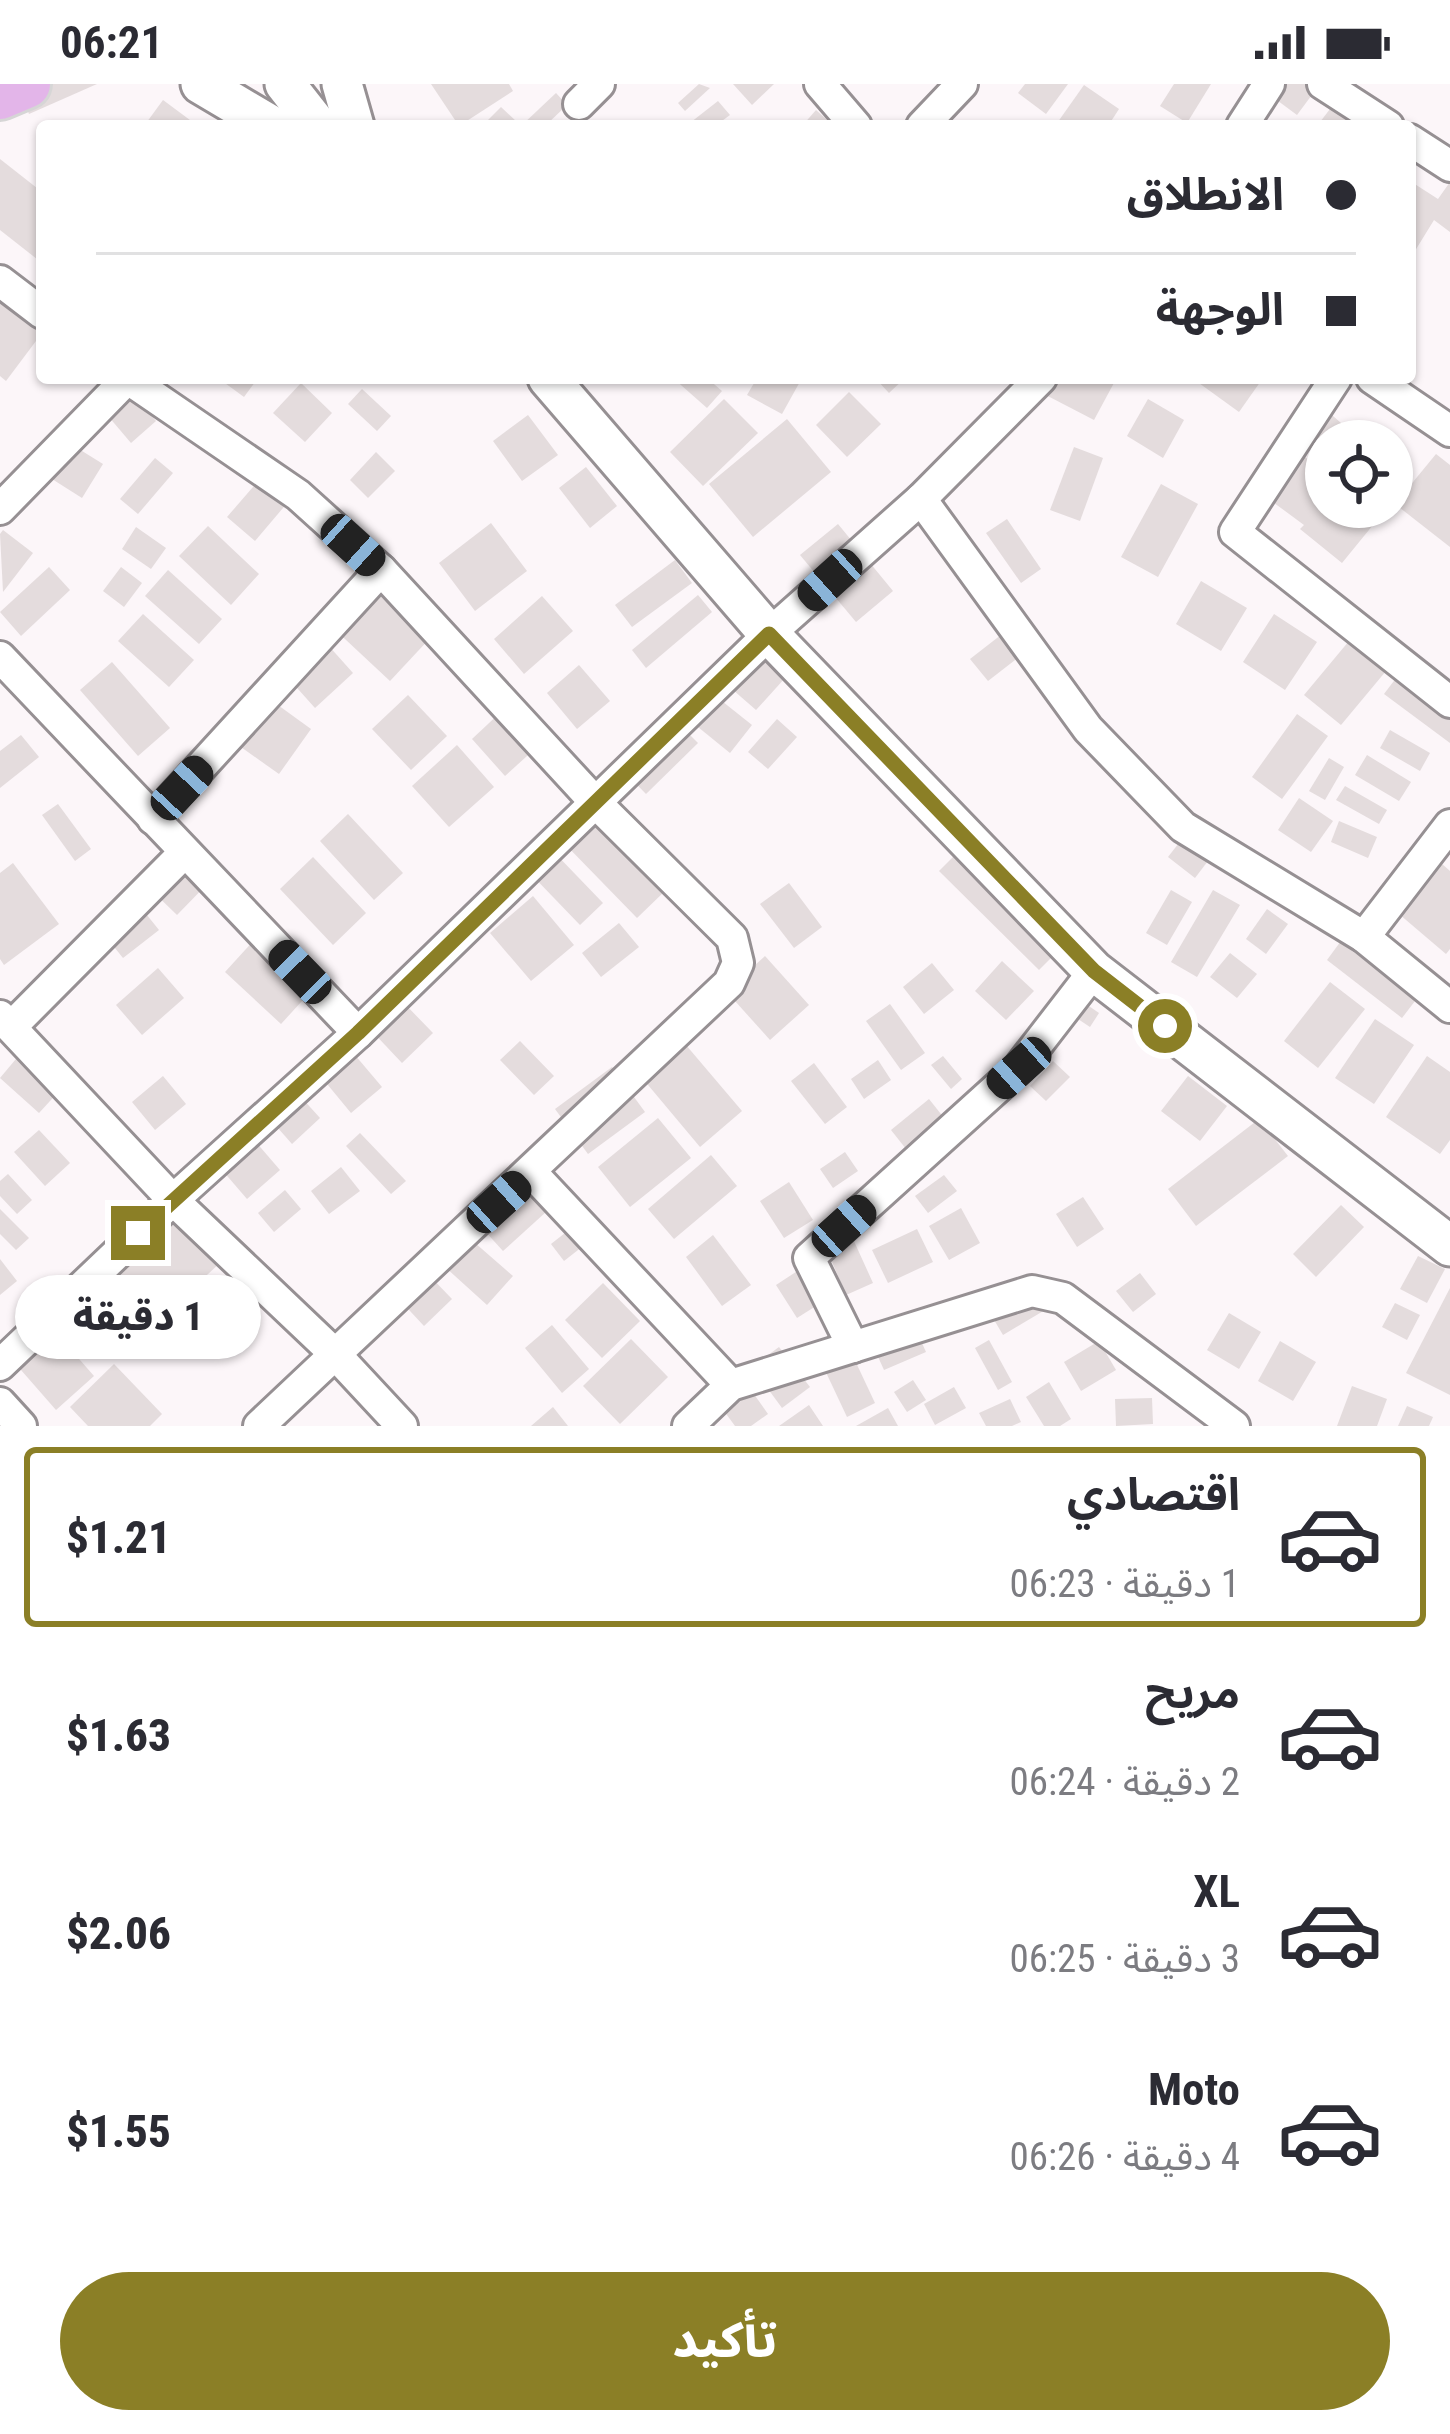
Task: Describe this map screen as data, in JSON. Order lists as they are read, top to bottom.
{
  "page": {
    "status": "06:21",
    "banner": ["الانطلاق", "الوجهة"],
    "bubble": "1 دقيقة",
    "list": [
      {
        "name": "اقتصادي",
        "note": "1 دقيقة · 06:23",
        "value": "$1.21"
      },
      {
        "name": "مريح",
        "note": "2 دقيقة · 06:24",
        "value": "$1.63"
      },
      {
        "name": "XL",
        "note": "3 دقيقة · 06:25",
        "value": "$2.06"
      },
      {
        "name": "Moto",
        "note": "4 دقيقة · 06:26",
        "value": "$1.55"
      }
    ],
    "buttons": "تأكيد"
  }
}
